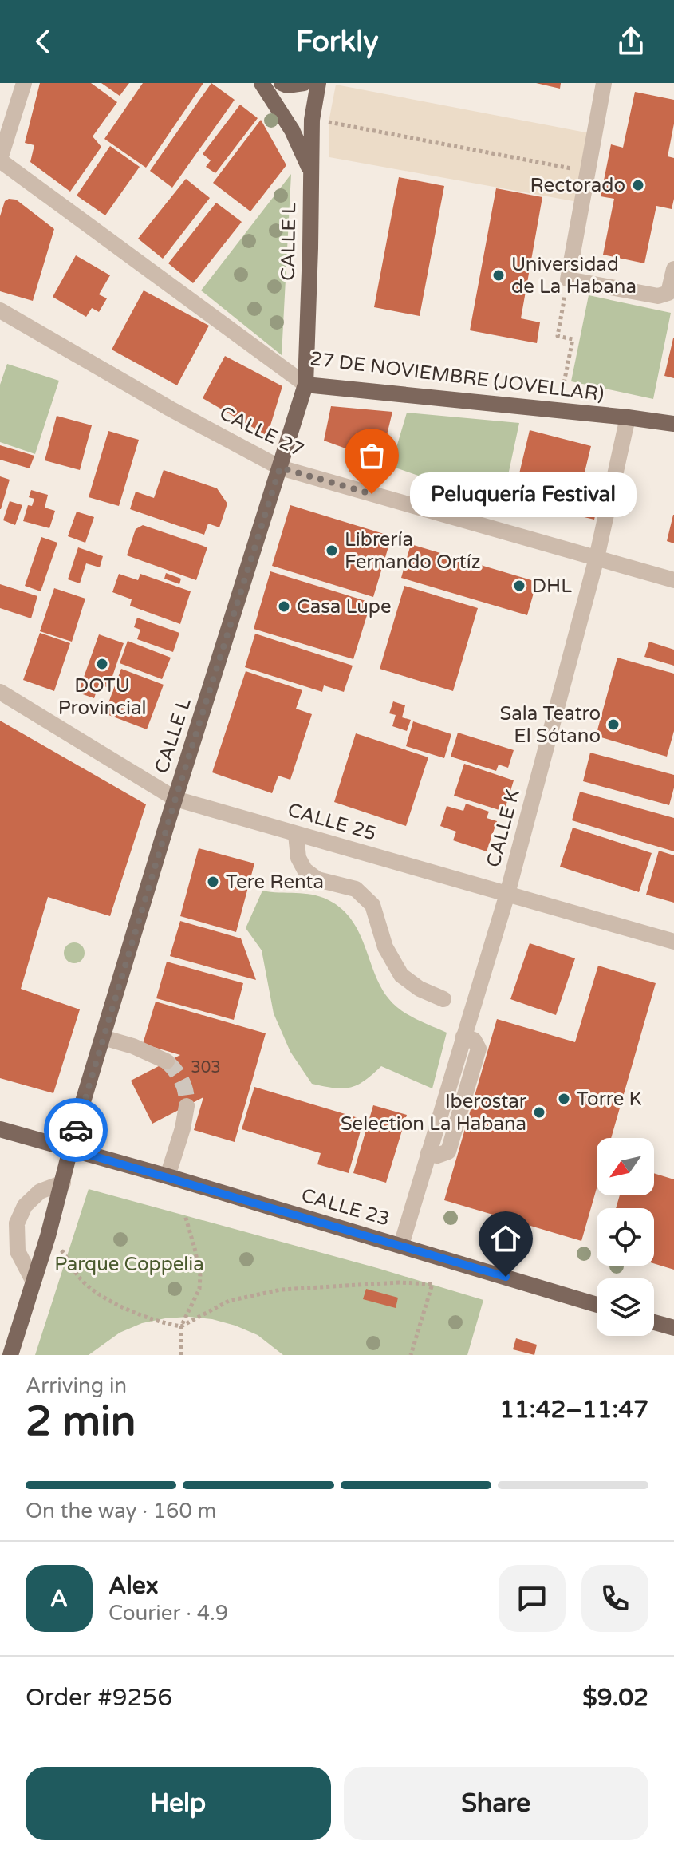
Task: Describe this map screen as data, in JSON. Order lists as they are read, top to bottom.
{
  "streets": {
    "main road": ["CALLE L", "27 DE NOVIEMBRE (JOVELLAR)", "CALLE 23"],
    "street": ["CALLE 27", "CALLE 25", "CALLE K"]
  },
  "crossings": [
    ["CALLE L", "27 DE NOVIEMBRE (JOVELLAR)"],
    ["CALLE L", "CALLE 27"],
    ["CALLE L", "CALLE 25"],
    ["CALLE L", "CALLE 23"],
    ["27 DE NOVIEMBRE (JOVELLAR)", "CALLE K"],
    ["CALLE 27", "CALLE K"],
    ["CALLE 25", "CALLE K"],
    ["CALLE K", "CALLE 23"]
  ],
  "parks": ["Parque Coppelia"],
  "places": [
    "Rectorado",
    "Universidad de La Habana",
    "Peluquería Festival",
    "Librería Fernando Ortíz",
    "DHL",
    "Casa Lupe",
    "DOTU Provincial",
    "Sala Teatro El Sótano",
    "Tere Renta",
    "Torre K",
    "Iberostar Selection La Habana"
  ],
  "house_numbers": ["303"],
  "north": "bottom left",
  "page": {
    "header": "Forkly",
    "bubble": "Peluquería Festival",
    "heading": ["2 min", "Arriving in", "11:42–11:47"],
    "panel": [
      "Alex",
      "Courier · 4.9",
      "Order #9256",
      "$9.02"
    ],
    "bar": "On the way · 160 m",
    "round": "A",
    "buttons": ["Help", "Share"]
  }
}
